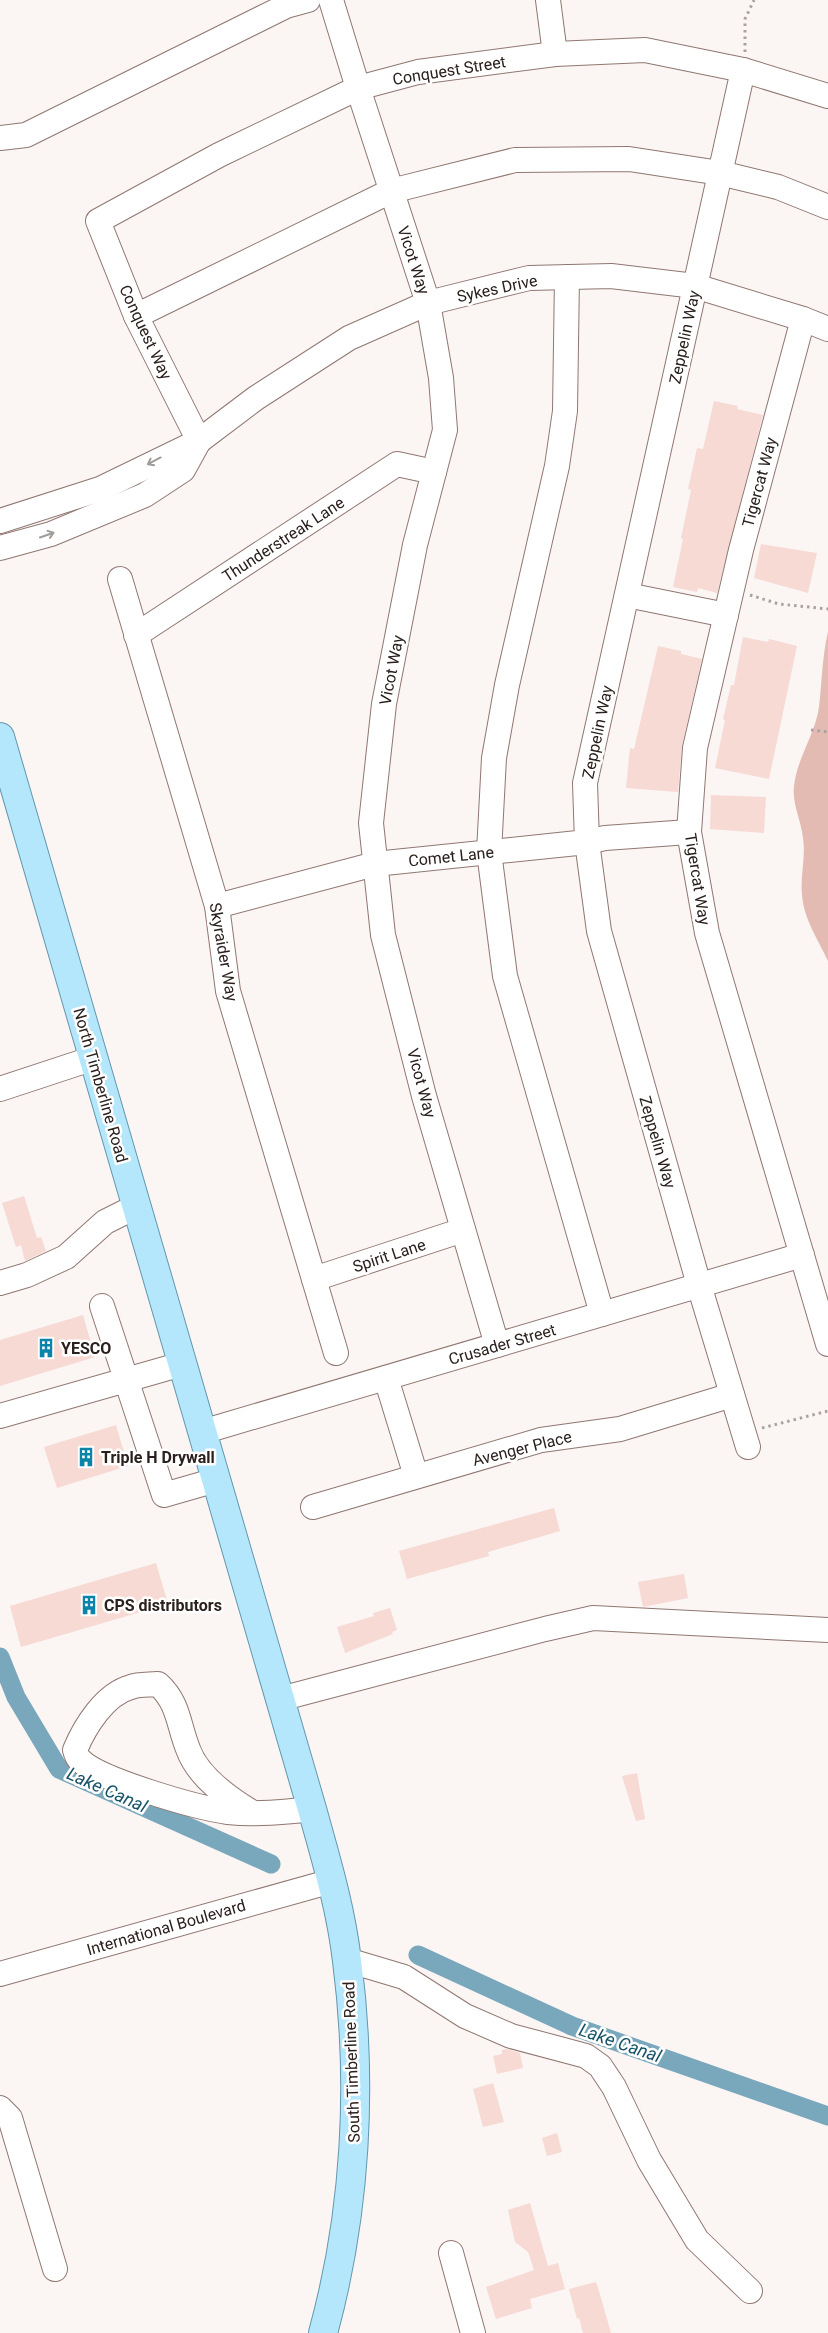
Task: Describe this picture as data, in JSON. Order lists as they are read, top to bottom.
{
  "streets": {
    "main road": ["North Timberline Road", "South Timberline Road"],
    "street": [
      "Conquest Street",
      "Vicot Way",
      "Sykes Drive",
      "Conquest Way",
      "Zeppelin Way",
      "Tigercat Way",
      "Thunderstreak Lane",
      "Comet Lane",
      "Skyraider Way",
      "Spirit Lane",
      "Crusader Street",
      "Avenger Place",
      "International Boulevard"
    ]
  },
  "crossings": [
    ["Conquest Street", "Vicot Way"],
    ["Conquest Street", "Conquest Way"],
    ["Conquest Street", "Zeppelin Way"],
    ["Vicot Way", "Sykes Drive"],
    ["Vicot Way", "Thunderstreak Lane"],
    ["Vicot Way", "Comet Lane"],
    ["Vicot Way", "Spirit Lane"],
    ["Vicot Way", "Crusader Street"],
    ["Sykes Drive", "Conquest Way"],
    ["Sykes Drive", "Zeppelin Way"],
    ["Sykes Drive", "Tigercat Way"],
    ["Zeppelin Way", "Comet Lane"],
    ["Zeppelin Way", "Crusader Street"],
    ["Zeppelin Way", "Avenger Place"],
    ["Tigercat Way", "Comet Lane"],
    ["Tigercat Way", "Crusader Street"],
    ["Thunderstreak Lane", "Skyraider Way"],
    ["Comet Lane", "Skyraider Way"],
    ["Skyraider Way", "Spirit Lane"],
    ["North Timberline Road", "Crusader Street"],
    ["North Timberline Road", "South Timberline Road"],
    ["International Boulevard", "South Timberline Road"]
  ],
  "water": ["Lake Canal"],
  "places": {
    "building": ["YESCO", "Triple H Drywall", "CPS distributors"]
  }
}
